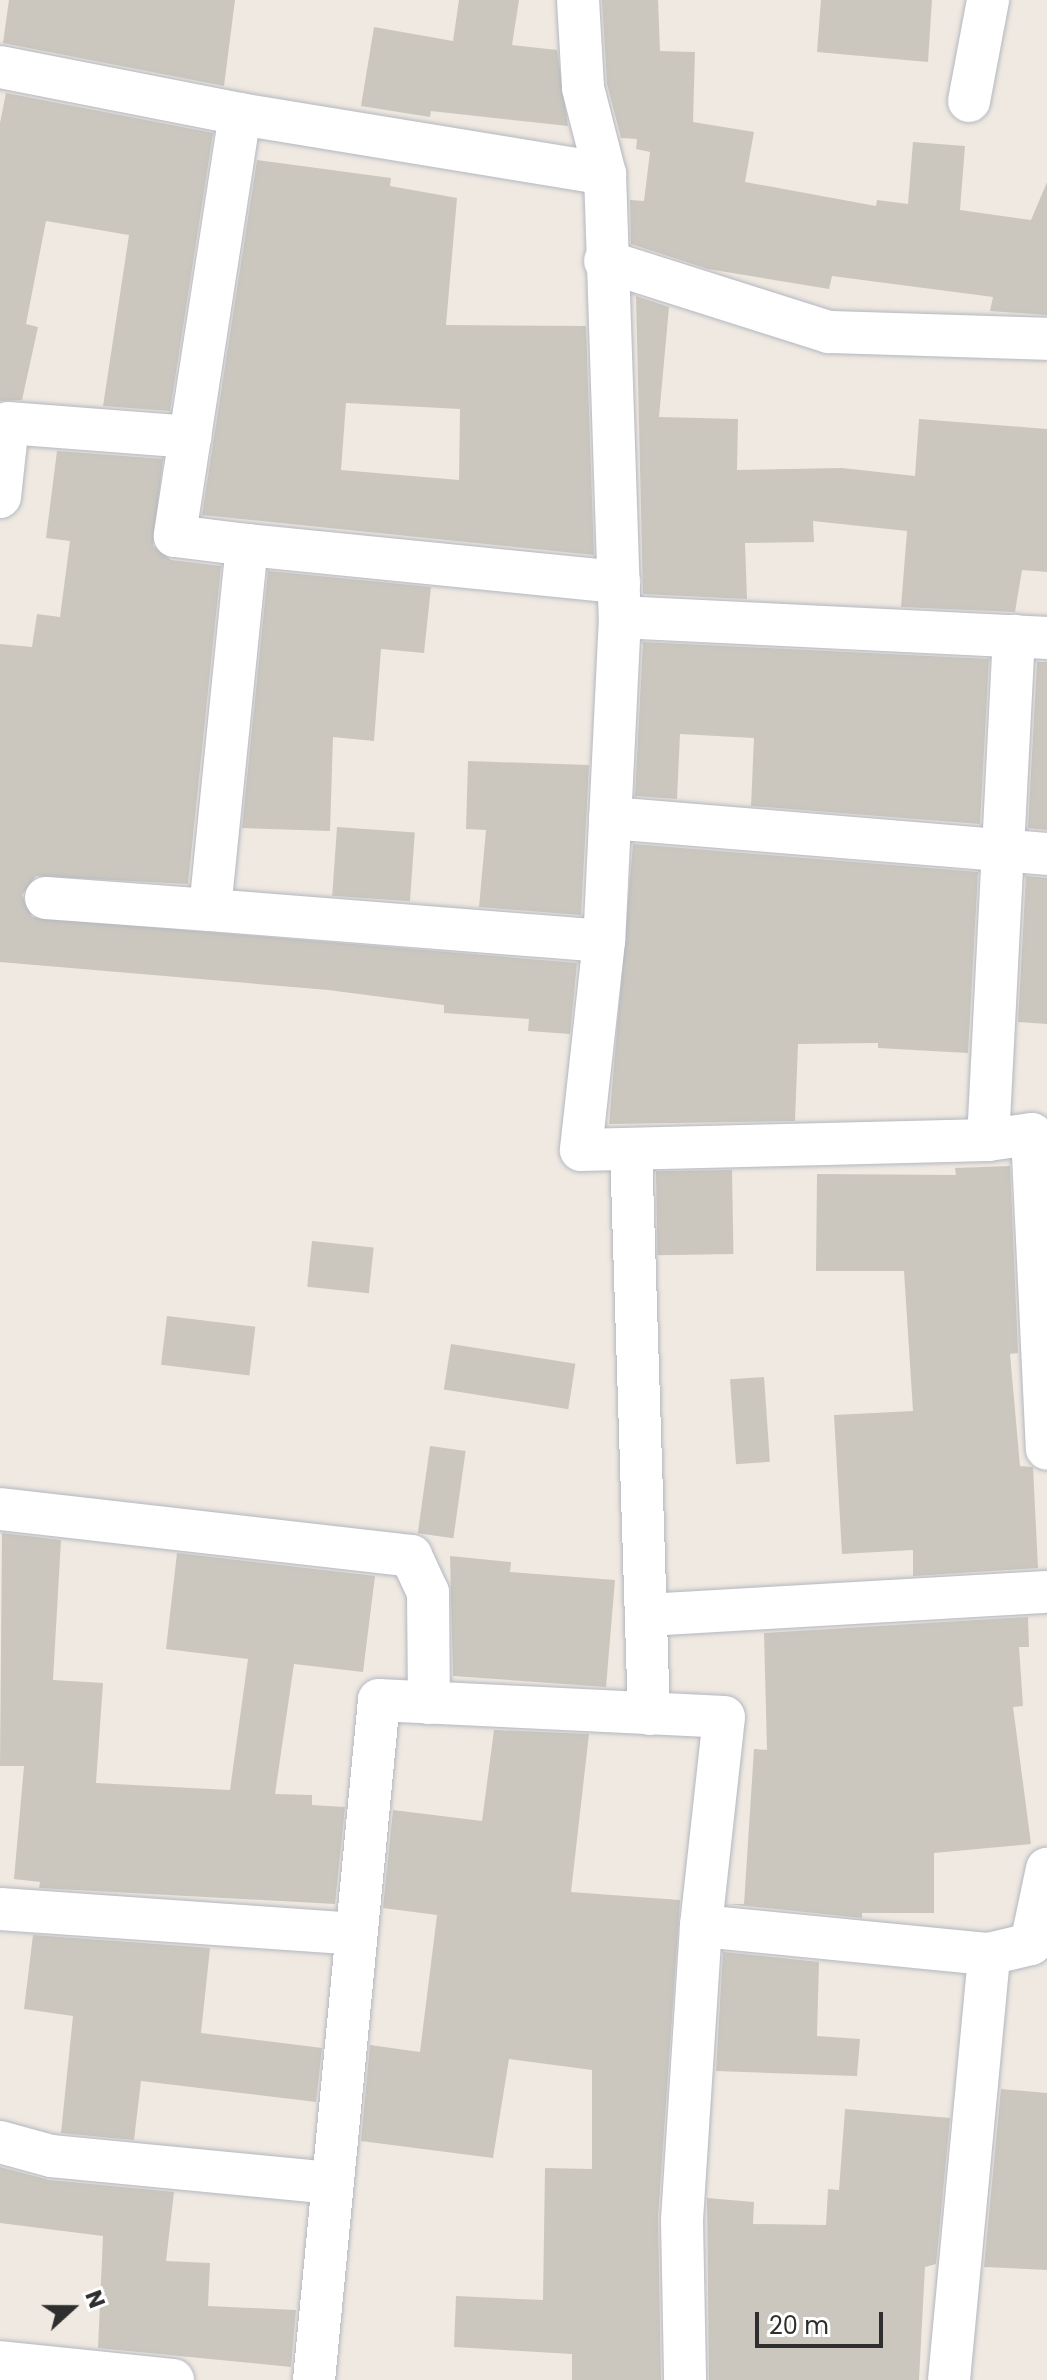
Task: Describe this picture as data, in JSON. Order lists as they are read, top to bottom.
{
  "scale_bar": "20 m",
  "north": "right"
}
